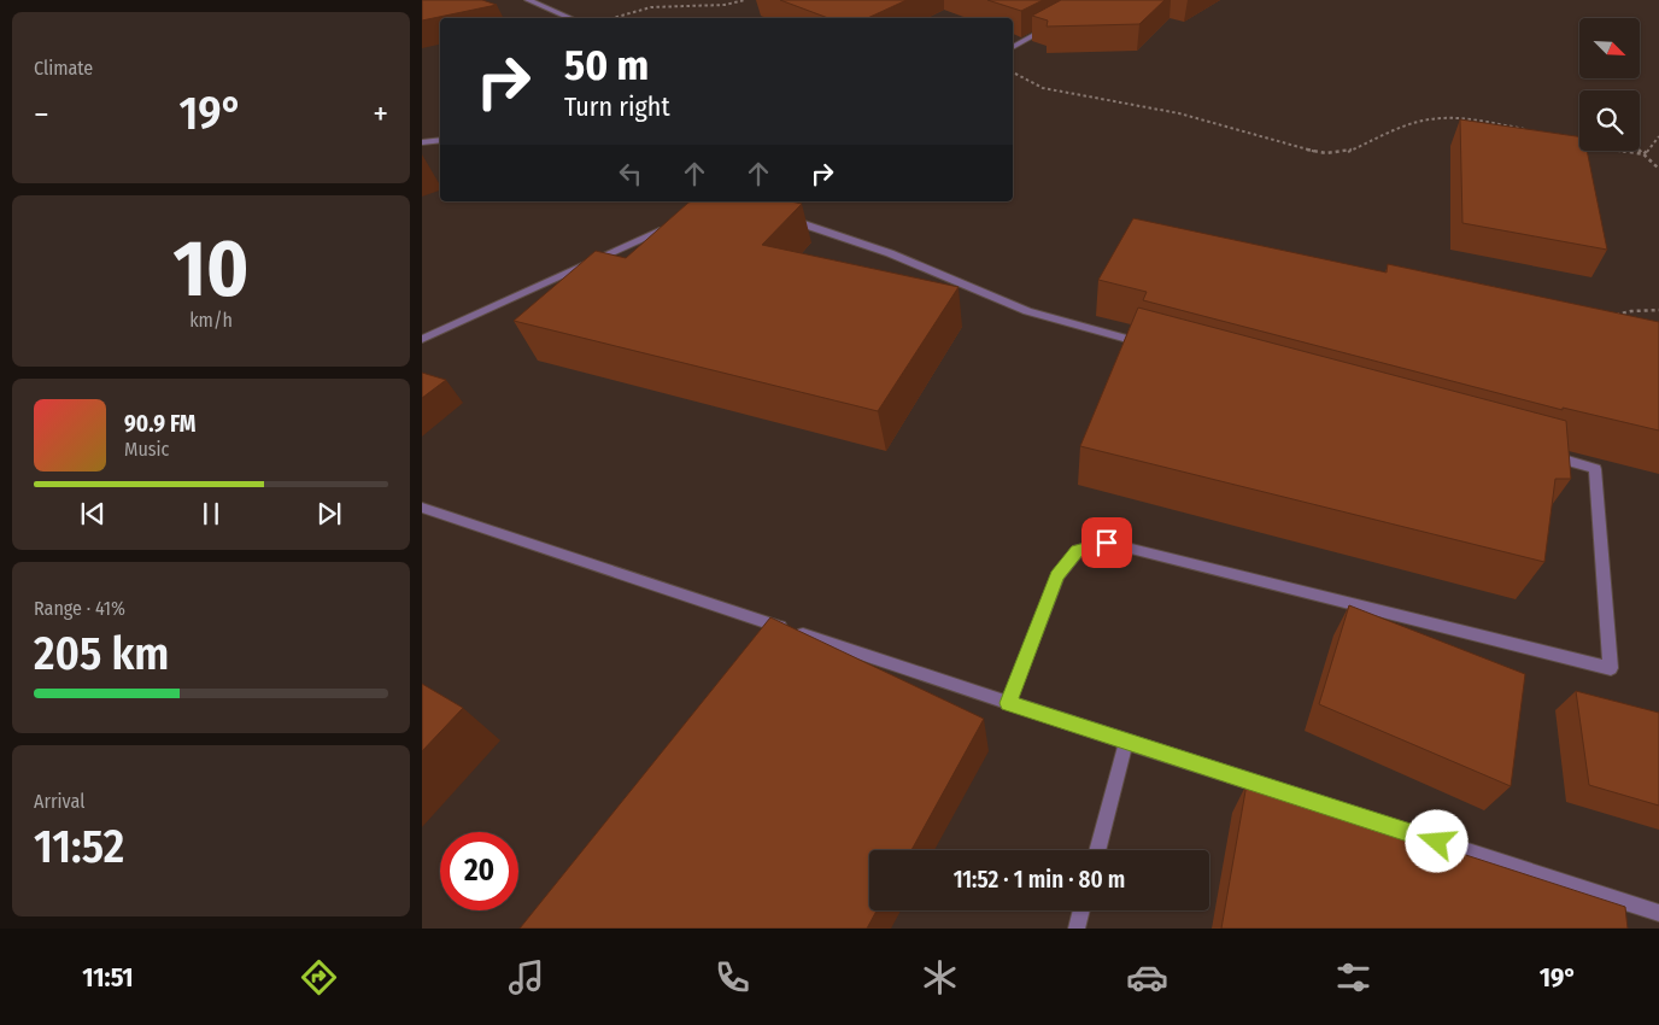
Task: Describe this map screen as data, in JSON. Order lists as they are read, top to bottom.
{
  "north": "bottom right",
  "page": {
    "tile": [
      "Climate",
      ["10", "km/h"],
      ["Range · 41%", "205 km"],
      ["Arrival", "11:52"]
    ],
    "turn": ["50 m", "Turn right"],
    "heat": ["−", "19°", "+"],
    "song": ["90.9 FM", "Music"],
    "limit": "20",
    "trip": "11:52 · 1 min · 80 m",
    "tabs": ["11:51", "19°"]
  }
}
